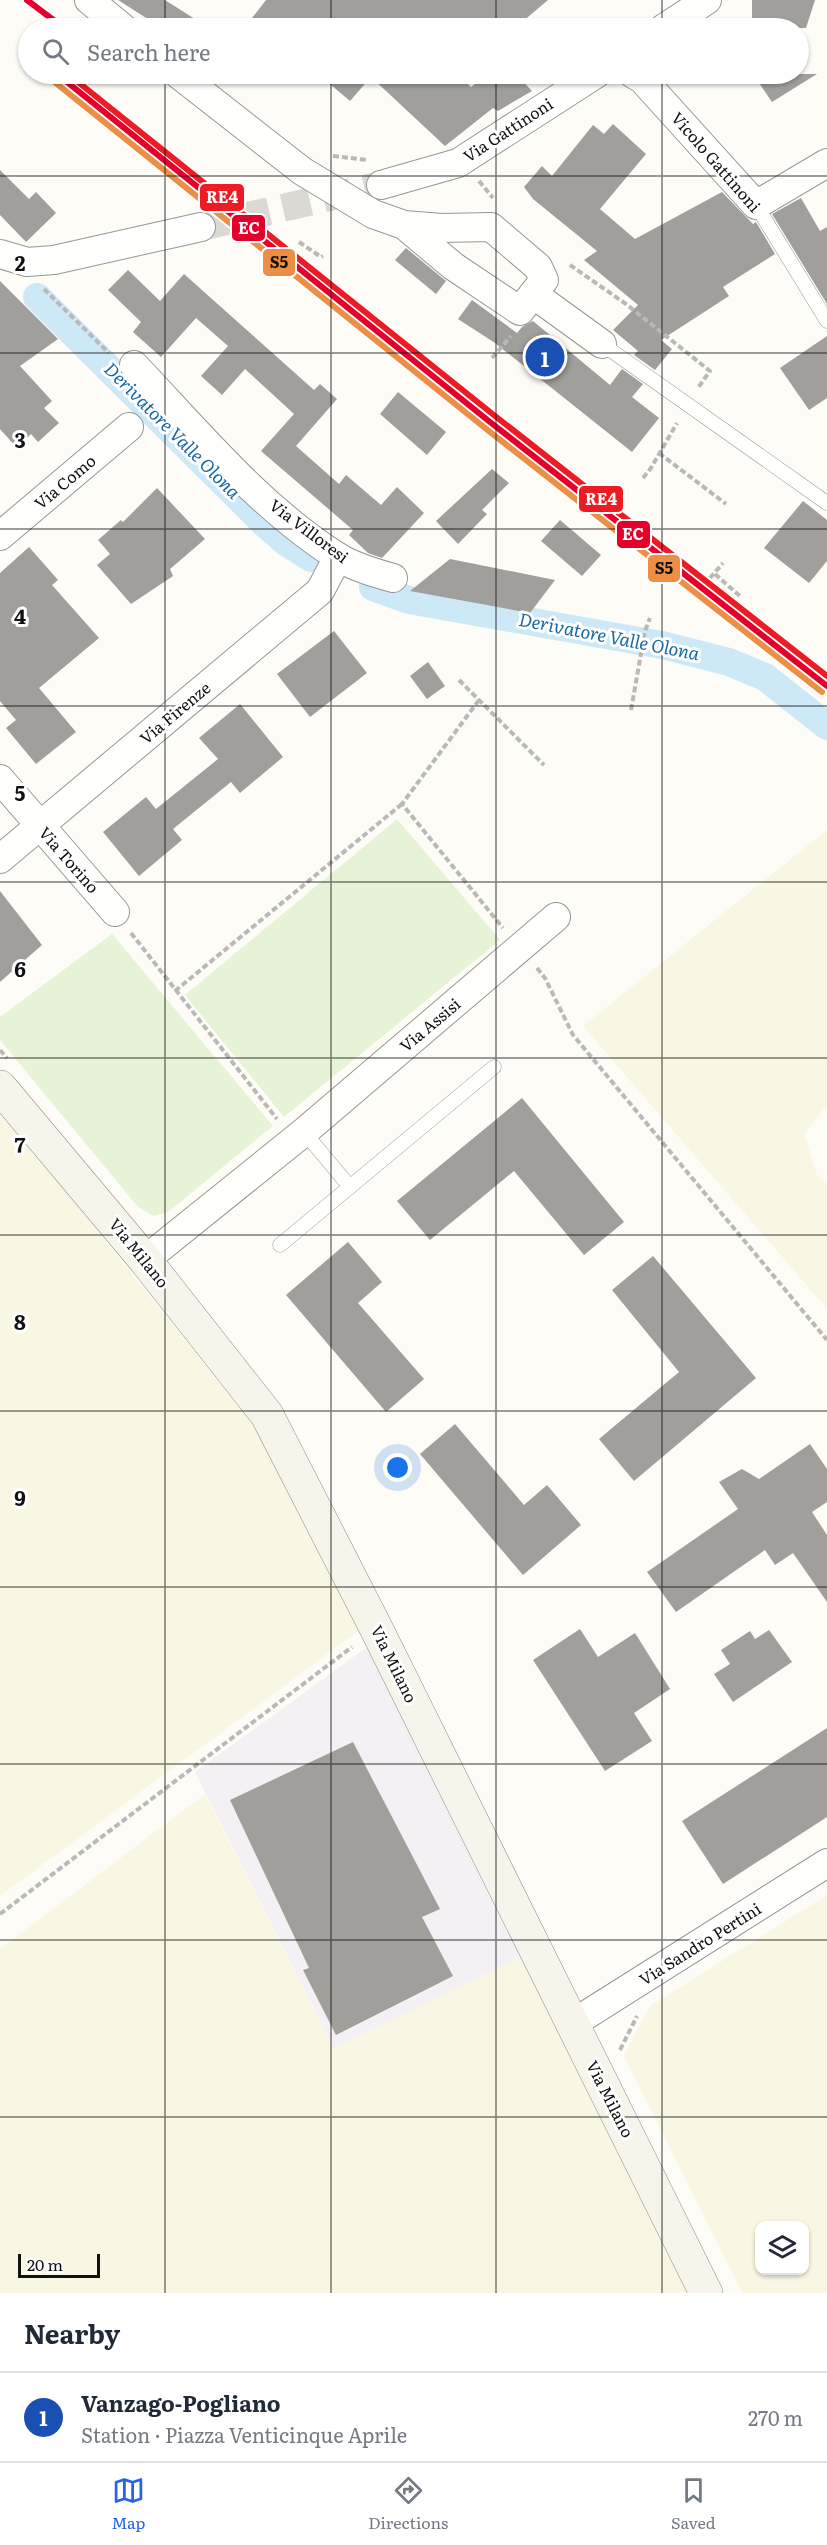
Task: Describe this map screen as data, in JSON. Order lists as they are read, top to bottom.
{
  "streets": {
    "street": [
      "Via Gattinoni",
      "Vicolo Gattinoni",
      "Via Como",
      "Via Villoresi",
      "Via Firenze",
      "Via Torino",
      "Via Assisi",
      "Via Milano",
      "Via Sandro Pertini"
    ]
  },
  "crossings": [
    ["Via Villoresi", "Via Firenze"],
    ["Via Firenze", "Via Torino"],
    ["Via Assisi", "Via Milano"],
    ["Via Milano", "Via Sandro Pertini"]
  ],
  "water": ["Derivatore Valle Olona"],
  "lines": ["transit line EC", "transit line S5", "transit line RE4"],
  "scale_bar": "20 m",
  "page": {
    "search": "Search here",
    "pins": "1",
    "scale": "20 m",
    "heading": "Nearby",
    "list": [
      {
        "mark": "1",
        "name": "Vanzago-Pogliano",
        "note": "Station · Piazza Venticinque Aprile",
        "value": "270 m"
      }
    ],
    "nav": ["Map", "Directions", "Saved"]
  },
  "grid": {
    "rows": [
      "2",
      "3",
      "4",
      "5",
      "6",
      "7",
      "8",
      "9"
    ]
  }
}
